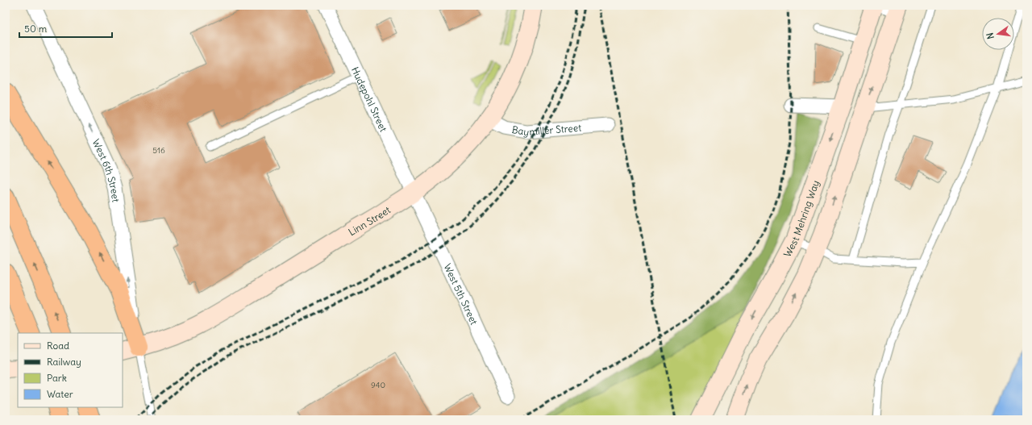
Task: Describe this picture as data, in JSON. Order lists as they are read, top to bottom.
{
  "streets": {
    "main road": ["West Mehring Way", "Linn Street"],
    "street": [
      "Hudepohl Street",
      "Baymiller Street",
      "West 6th Street",
      "West 5th Street"
    ]
  },
  "crossings": [
    ["Hudepohl Street", "Linn Street"],
    ["Hudepohl Street", "West 5th Street"],
    ["Baymiller Street", "Linn Street"],
    ["West 6th Street", "Linn Street"],
    ["Linn Street", "West 5th Street"]
  ],
  "one_way": ["West 6th Street"],
  "house_numbers": ["516", "940"],
  "legend": [
    "Road",
    "Railway",
    "Park",
    "Water"
  ],
  "scale_bar": "50 m",
  "north": "left"
}
